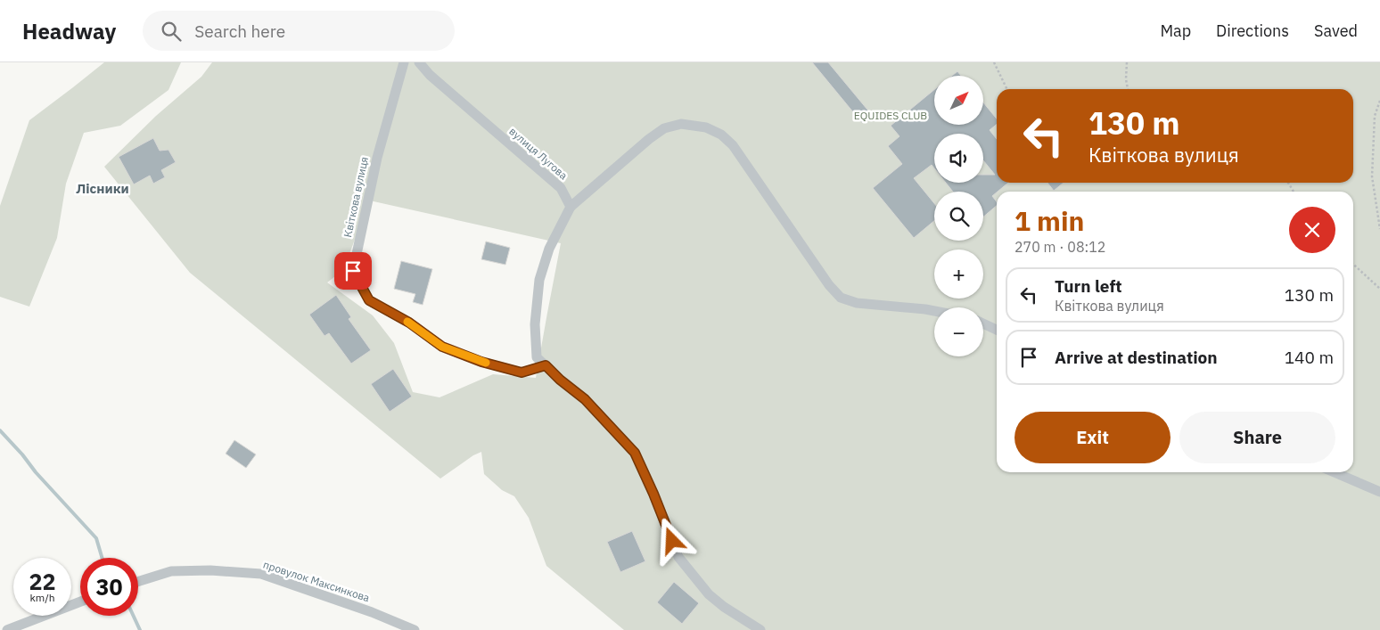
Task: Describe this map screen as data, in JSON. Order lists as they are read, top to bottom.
{
  "streets": {
    "street": ["вулиця Лугова", "Квіткова вулиця", "провулок Максинкова"]
  },
  "districts": ["Лісники"],
  "parks": ["EQUIDES CLUB"],
  "north": "top right",
  "page": {
    "header": "Headway",
    "search": "Search here",
    "nav": ["Map", "Directions", "Saved"],
    "map_buttons": ["+", "−"],
    "turn": ["130 m", "Квіткова вулиця"],
    "heading": ["1 min", "270 m · 08:12"],
    "list": [
      {
        "name": "Turn left",
        "note": "Квіткова вулиця",
        "value": "130 m"
      },
      {
        "name": "Arrive at destination",
        "value": "140 m"
      }
    ],
    "buttons": ["Exit", "Share"],
    "speed": "22 km/h",
    "limit": "30"
  }
}
